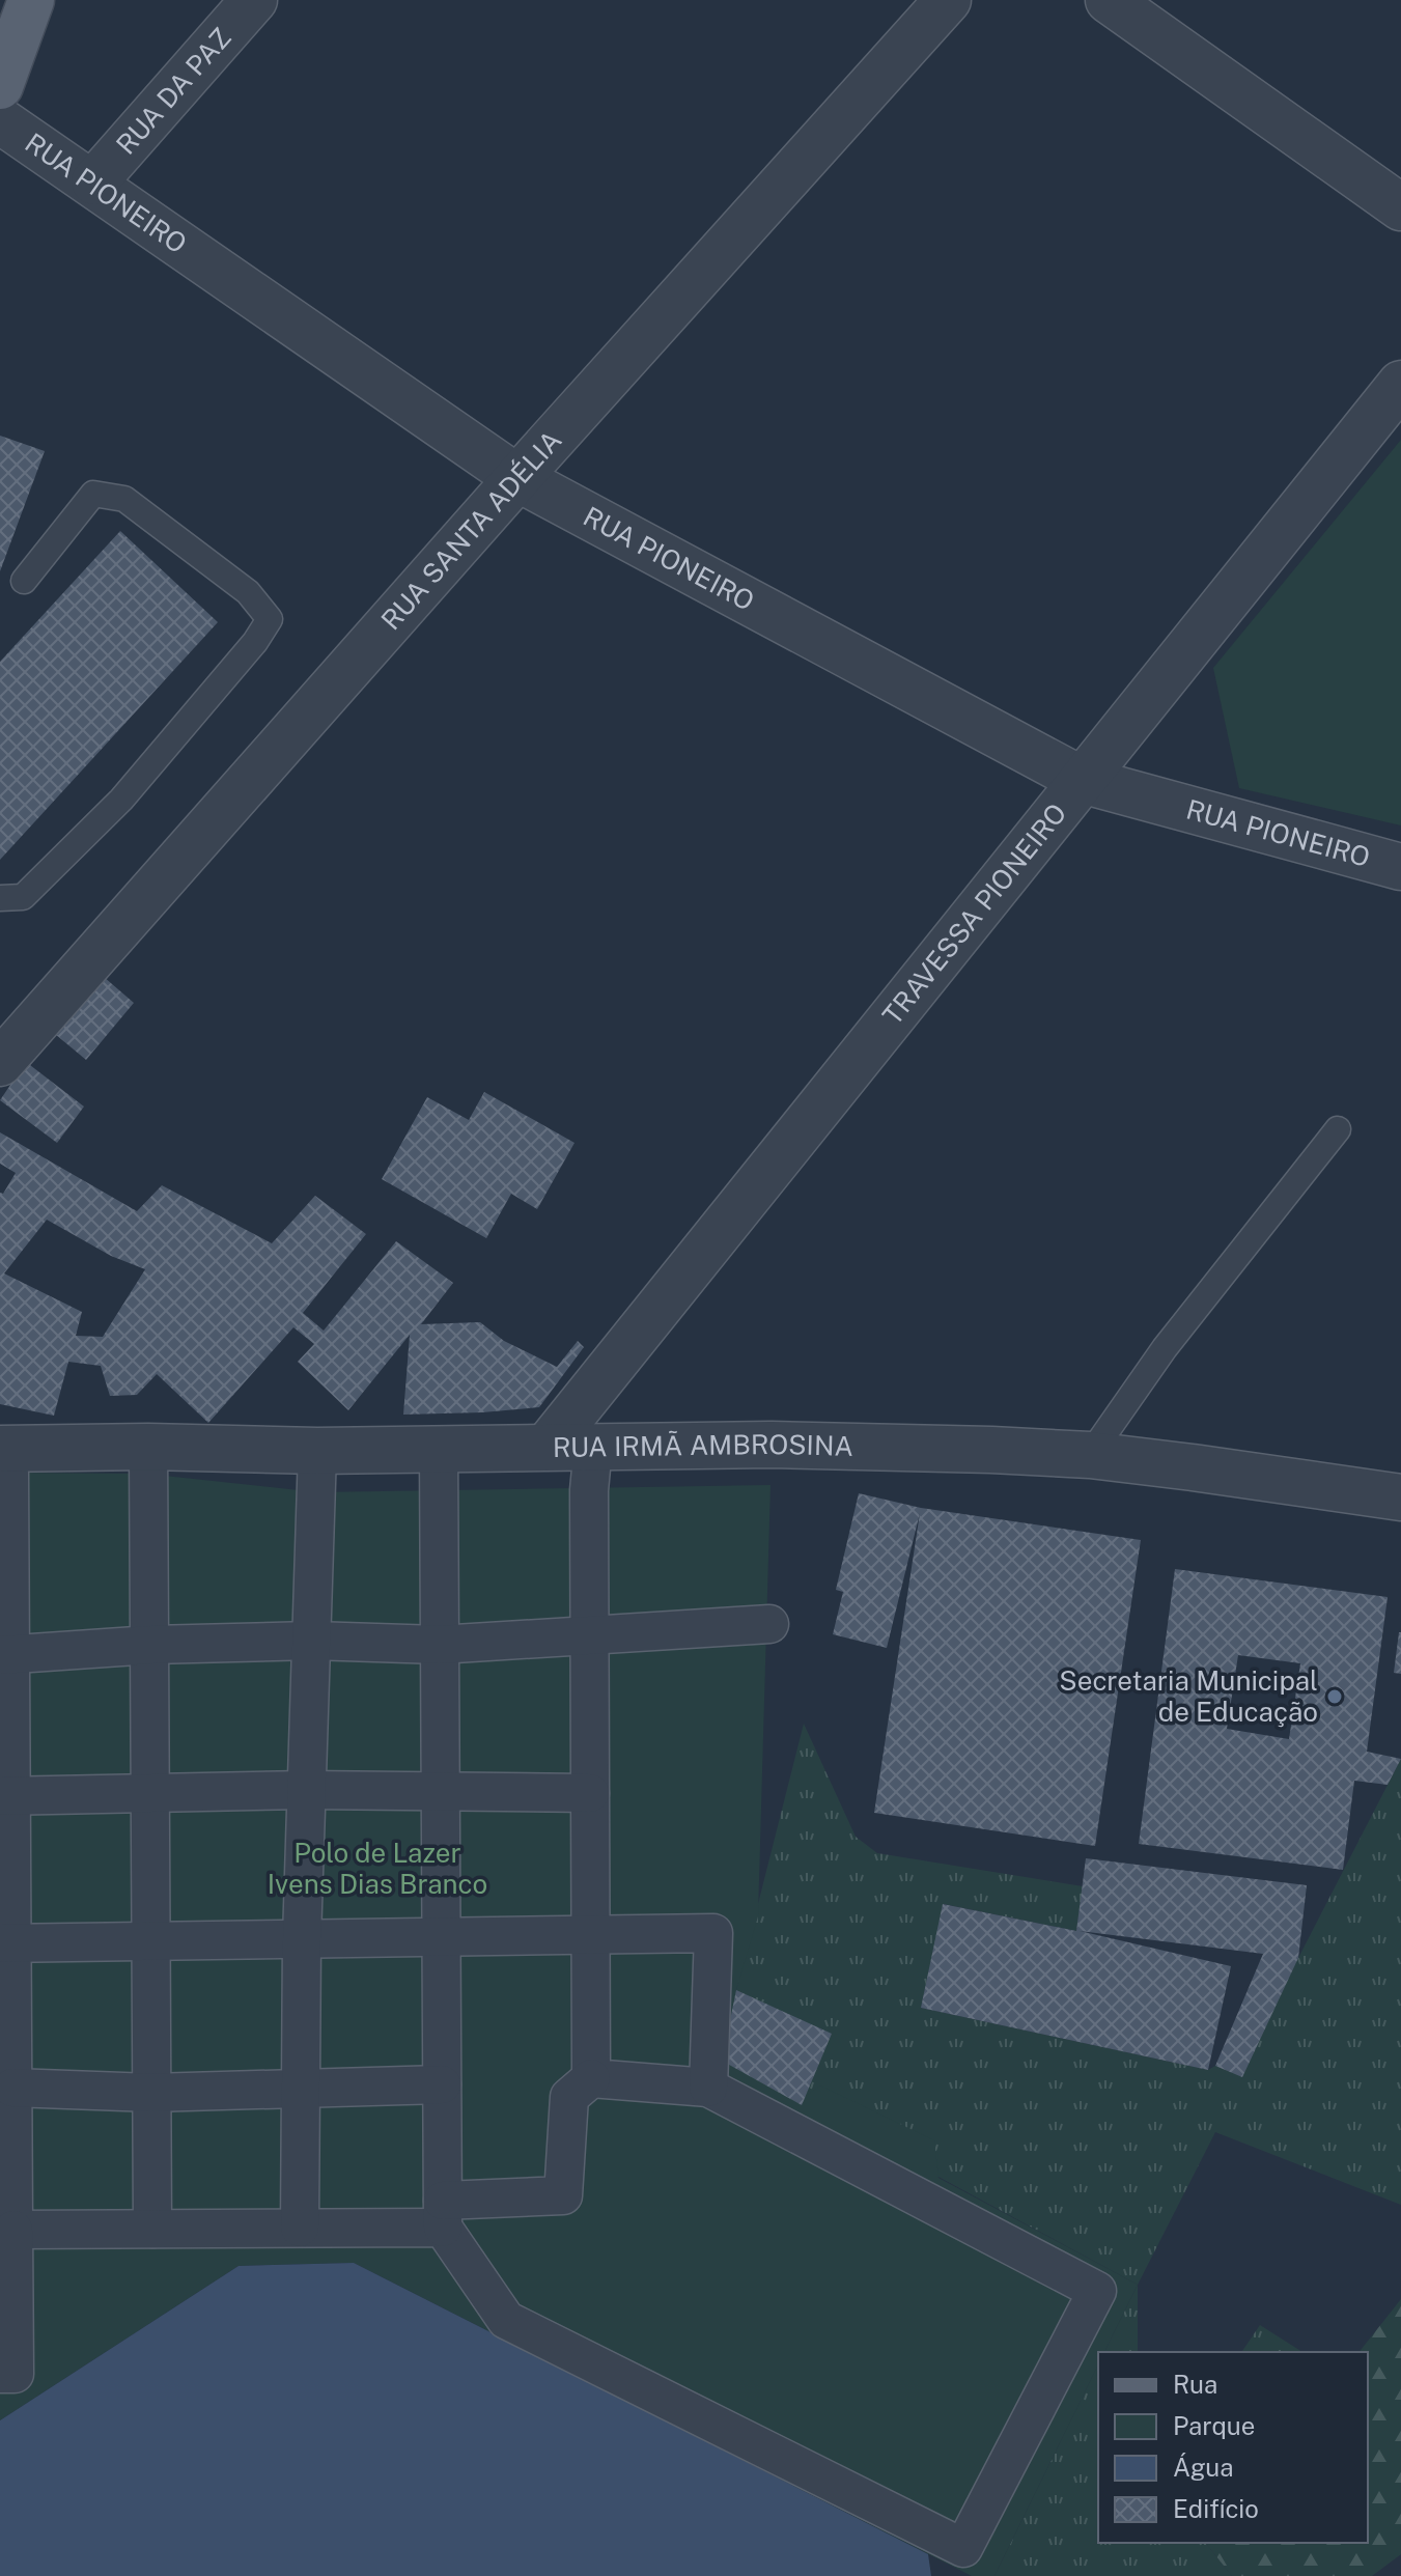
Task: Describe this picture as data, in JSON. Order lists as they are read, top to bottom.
{
  "streets": {
    "street": [
      "RUA DA PAZ",
      "RUA PIONEIRO",
      "RUA SANTA ADÉLIA",
      "TRAVESSA PIONEIRO",
      "RUA IRMÃ AMBROSINA"
    ]
  },
  "crossings": [
    ["RUA DA PAZ", "RUA PIONEIRO"],
    ["RUA PIONEIRO", "RUA SANTA ADÉLIA"],
    ["RUA PIONEIRO", "TRAVESSA PIONEIRO"],
    ["TRAVESSA PIONEIRO", "RUA IRMÃ AMBROSINA"]
  ],
  "parks": ["Polo de Lazer Ivens Dias Branco"],
  "places": ["Secretaria Municipal de Educação"],
  "legend": [
    "Rua",
    "Parque",
    "Água",
    "Edifício"
  ]
}
